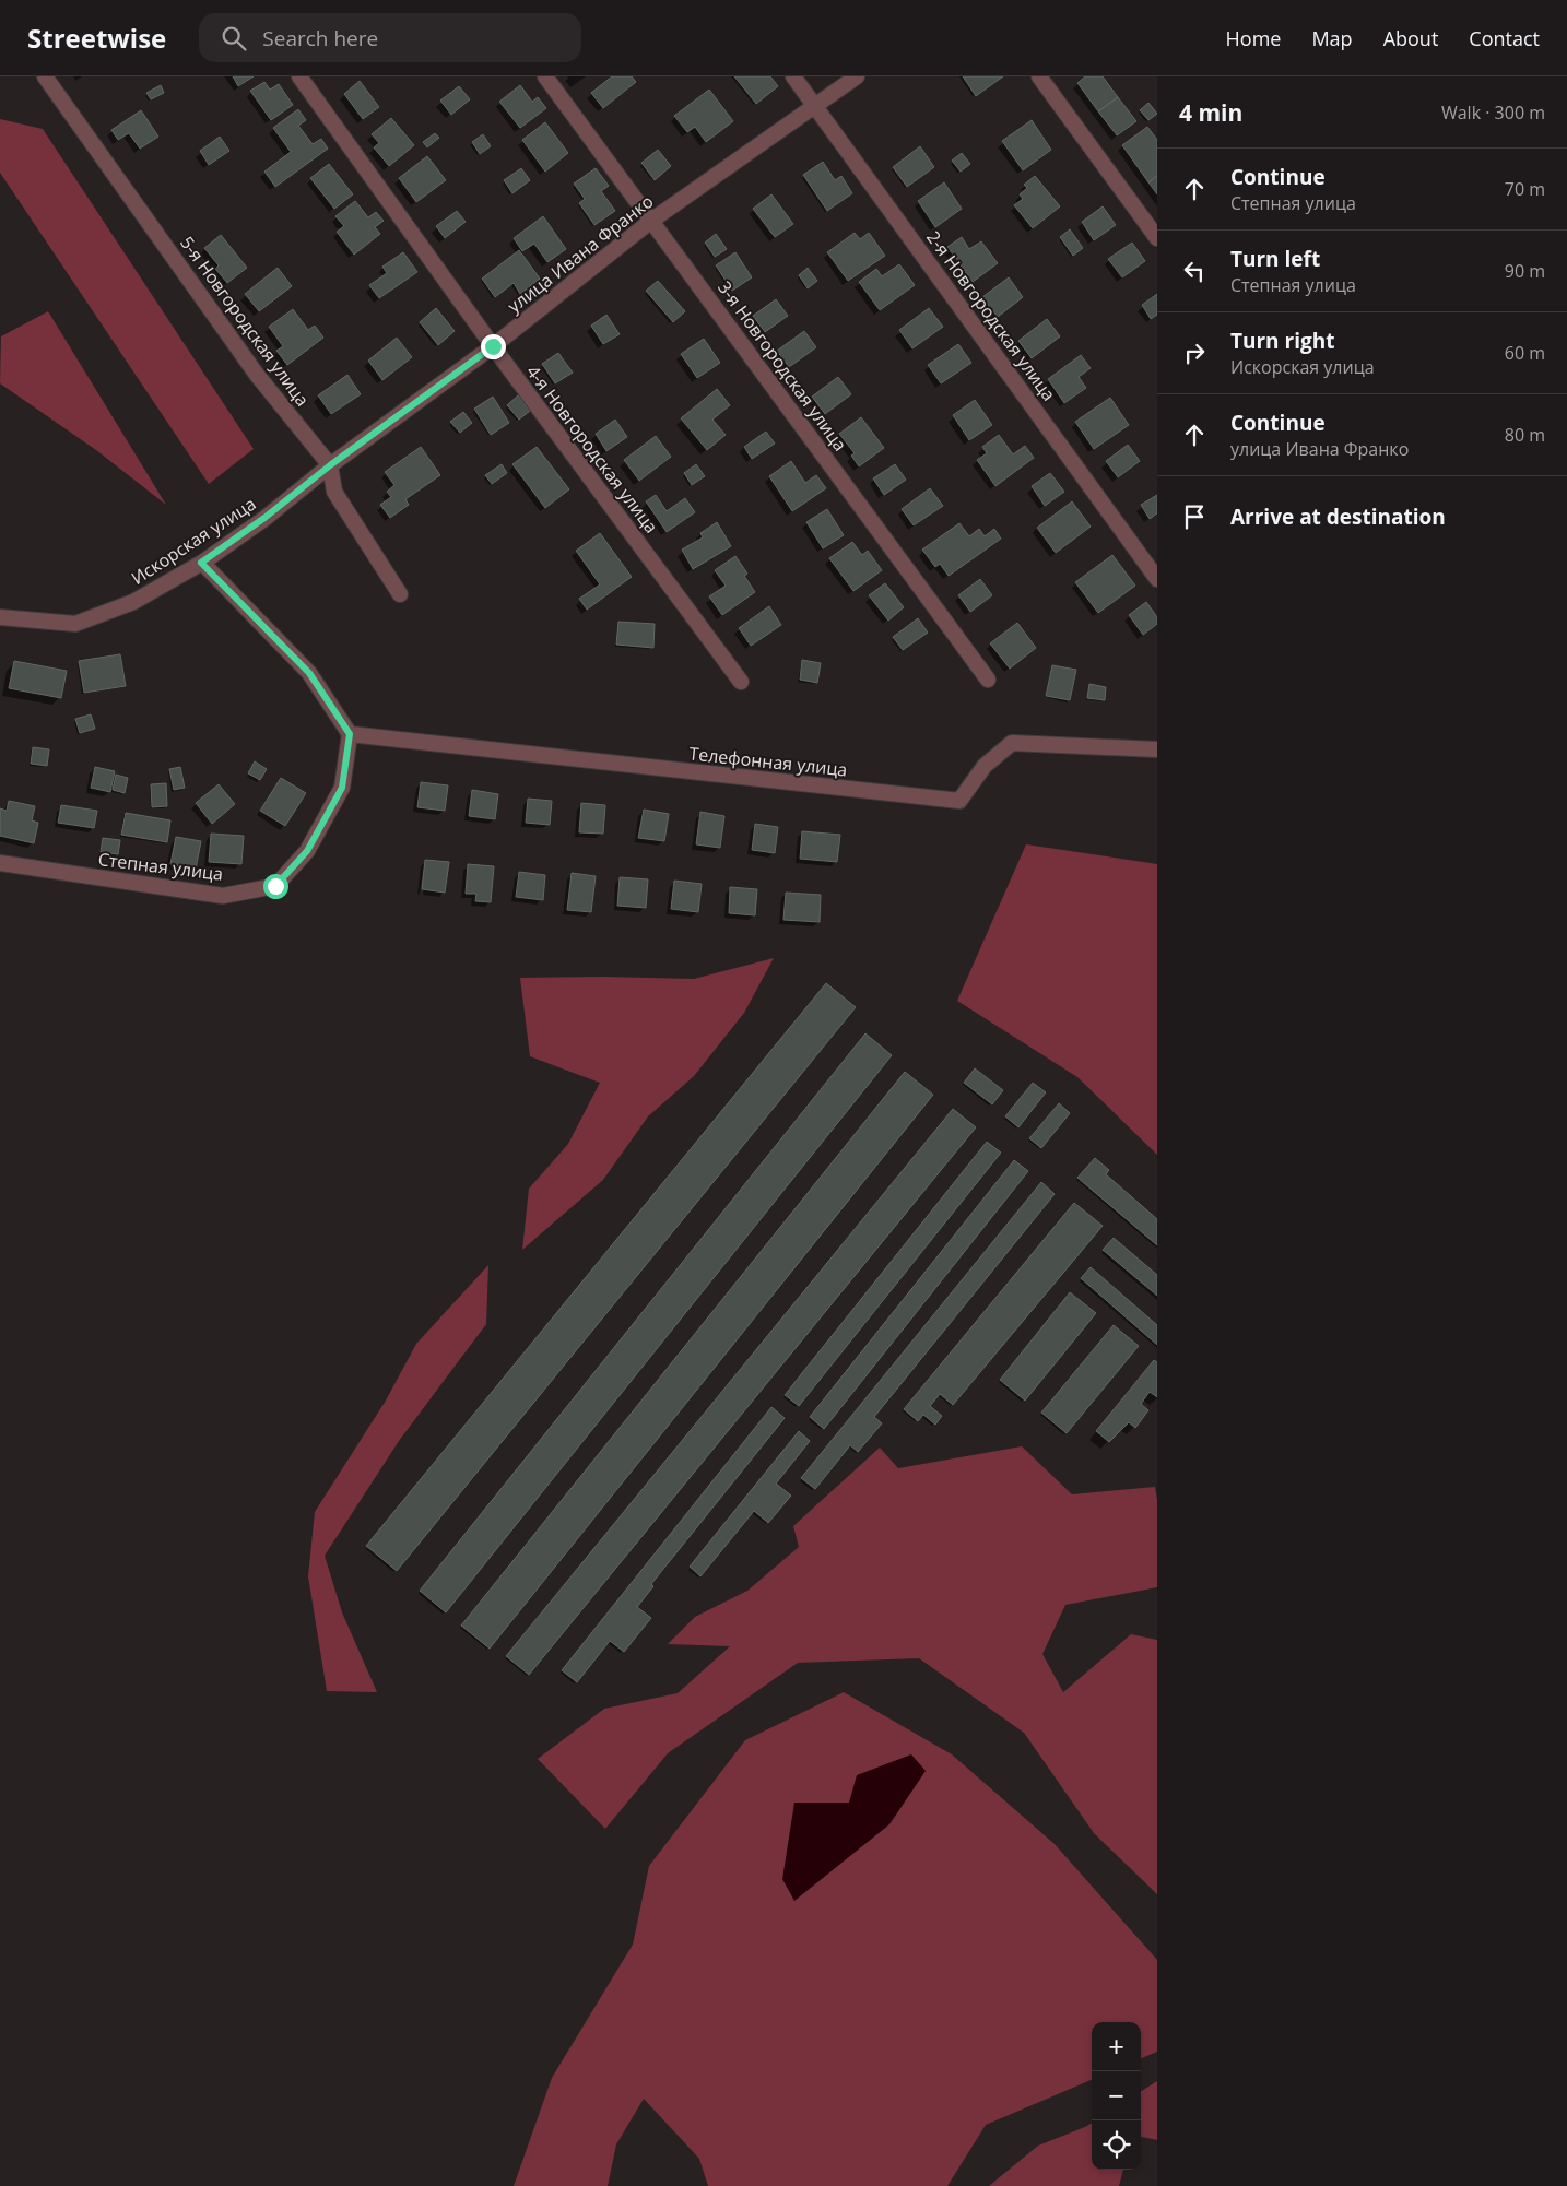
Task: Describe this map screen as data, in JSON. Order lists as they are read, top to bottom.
{
  "streets": {
    "street": [
      "улица Ивана Франко",
      "2-я Новгородская улица",
      "5-я Новгородская улица",
      "3-я Новгородская улица",
      "4-я Новгородская улица",
      "Искорская улица",
      "Телефонная улица",
      "Степная улица"
    ]
  },
  "crossings": [
    ["улица Ивана Франко", "2-я Новгородская улица"],
    ["улица Ивана Франко", "5-я Новгородская улица"],
    ["улица Ивана Франко", "3-я Новгородская улица"],
    ["улица Ивана Франко", "4-я Новгородская улица"],
    ["улица Ивана Франко", "Искорская улица"],
    ["5-я Новгородская улица", "Искорская улица"],
    ["Телефонная улица", "Степная улица"]
  ],
  "page": {
    "header": "Streetwise",
    "search": "Search here",
    "nav": [
      "Home",
      "Map",
      "About",
      "Contact"
    ],
    "heading": ["4 min", "Walk · 300 m"],
    "list": [
      ["Continue", "Степная улица", "70 m"],
      ["Turn left", "Степная улица", "90 m"],
      ["Turn right", "Искорская улица", "60 m"],
      ["Continue", "улица Ивана Франко", "80 m"],
      "Arrive at destination"
    ],
    "map_buttons": ["+", "−"]
  }
}
